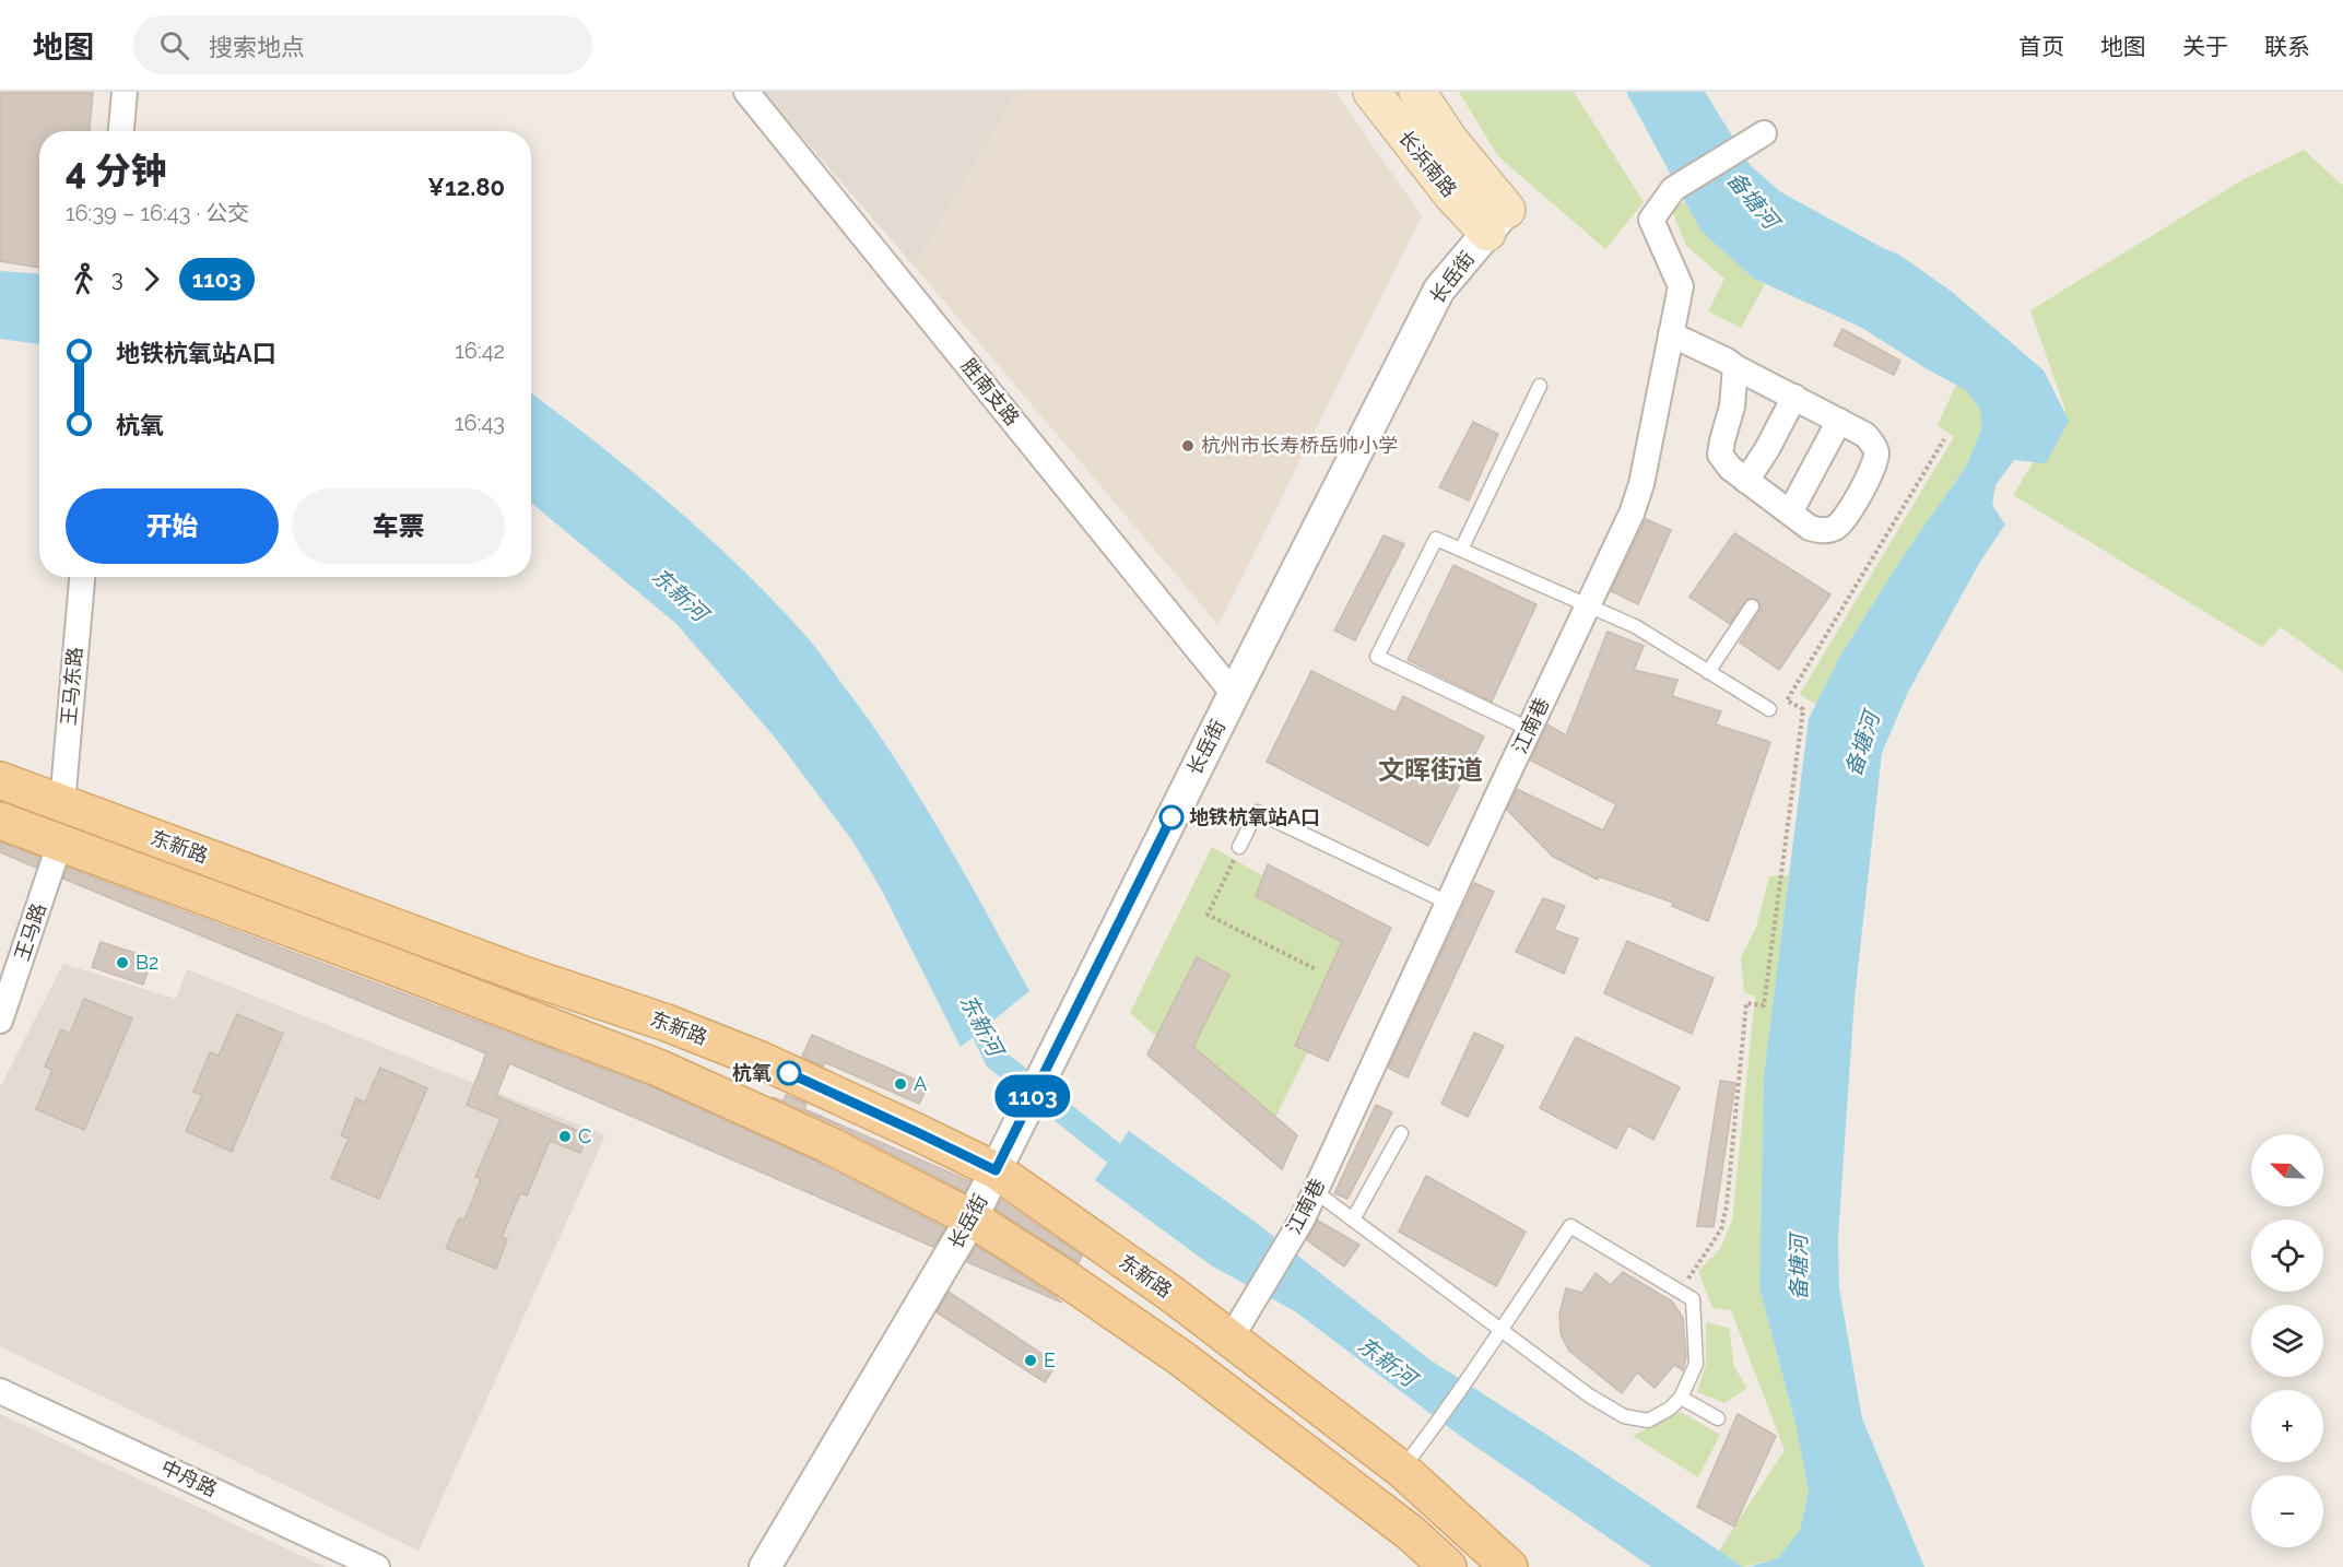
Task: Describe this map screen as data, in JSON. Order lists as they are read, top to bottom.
{
  "streets": {
    "main road": ["长浜南路", "东新路"],
    "street": [
      "长岳街",
      "胜南支路",
      "王马东路",
      "江南巷",
      "王马路",
      "中舟路"
    ]
  },
  "crossings": [
    ["长浜南路", "长岳街"],
    ["长岳街", "胜南支路"],
    ["长岳街", "东新路"],
    ["王马东路", "东新路"],
    ["江南巷", "东新路"],
    ["东新路", "王马路"]
  ],
  "districts": ["文晖街道"],
  "water": ["备塘河", "东新河"],
  "places": [
    "杭州市长寿桥岳帅小学",
    "地铁杭氧站A口",
    "B2",
    "杭氧",
    "A",
    "C",
    "E"
  ],
  "lines": ["bus line 1103"],
  "north": "top left",
  "page": {
    "header": "地图",
    "search": "搜索地点",
    "nav": [
      "首页",
      "地图",
      "关于",
      "联系"
    ],
    "on_map": "1103",
    "heading": ["4 分钟", "16:39 – 16:43 · 公交", "¥12.80"],
    "legs": ["3", "1103"],
    "list": [
      {
        "name": "地铁杭氧站A口",
        "value": "16:42"
      },
      {
        "name": "杭氧",
        "value": "16:43"
      }
    ],
    "buttons": ["开始", "车票"],
    "map_buttons": ["+", "−"]
  }
}
